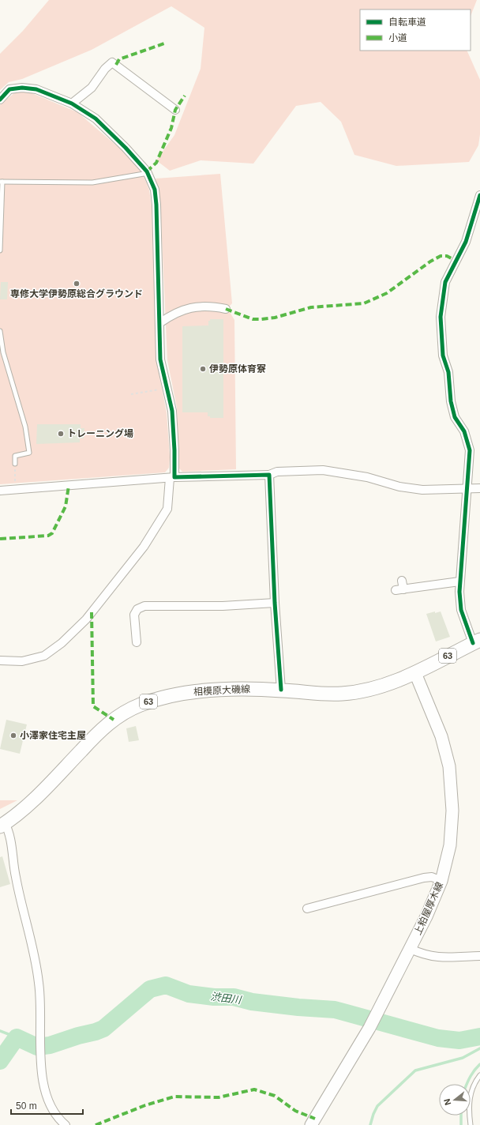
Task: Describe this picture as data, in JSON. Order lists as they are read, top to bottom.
{
  "streets": {
    "main road": ["63", "相模原大磯線", "上粕屋厚木線"]
  },
  "crossings": [
    ["相模原大磯線", "上粕屋厚木線"]
  ],
  "water": ["渋田川"],
  "places": [
    "専修大学伊勢原総合グラウンド",
    "伊勢原体育寮",
    "トレーニング場",
    "小澤家住宅主屋"
  ],
  "legend": ["自転車道", "小道"],
  "scale_bar": "50 m",
  "north": "left"
}
